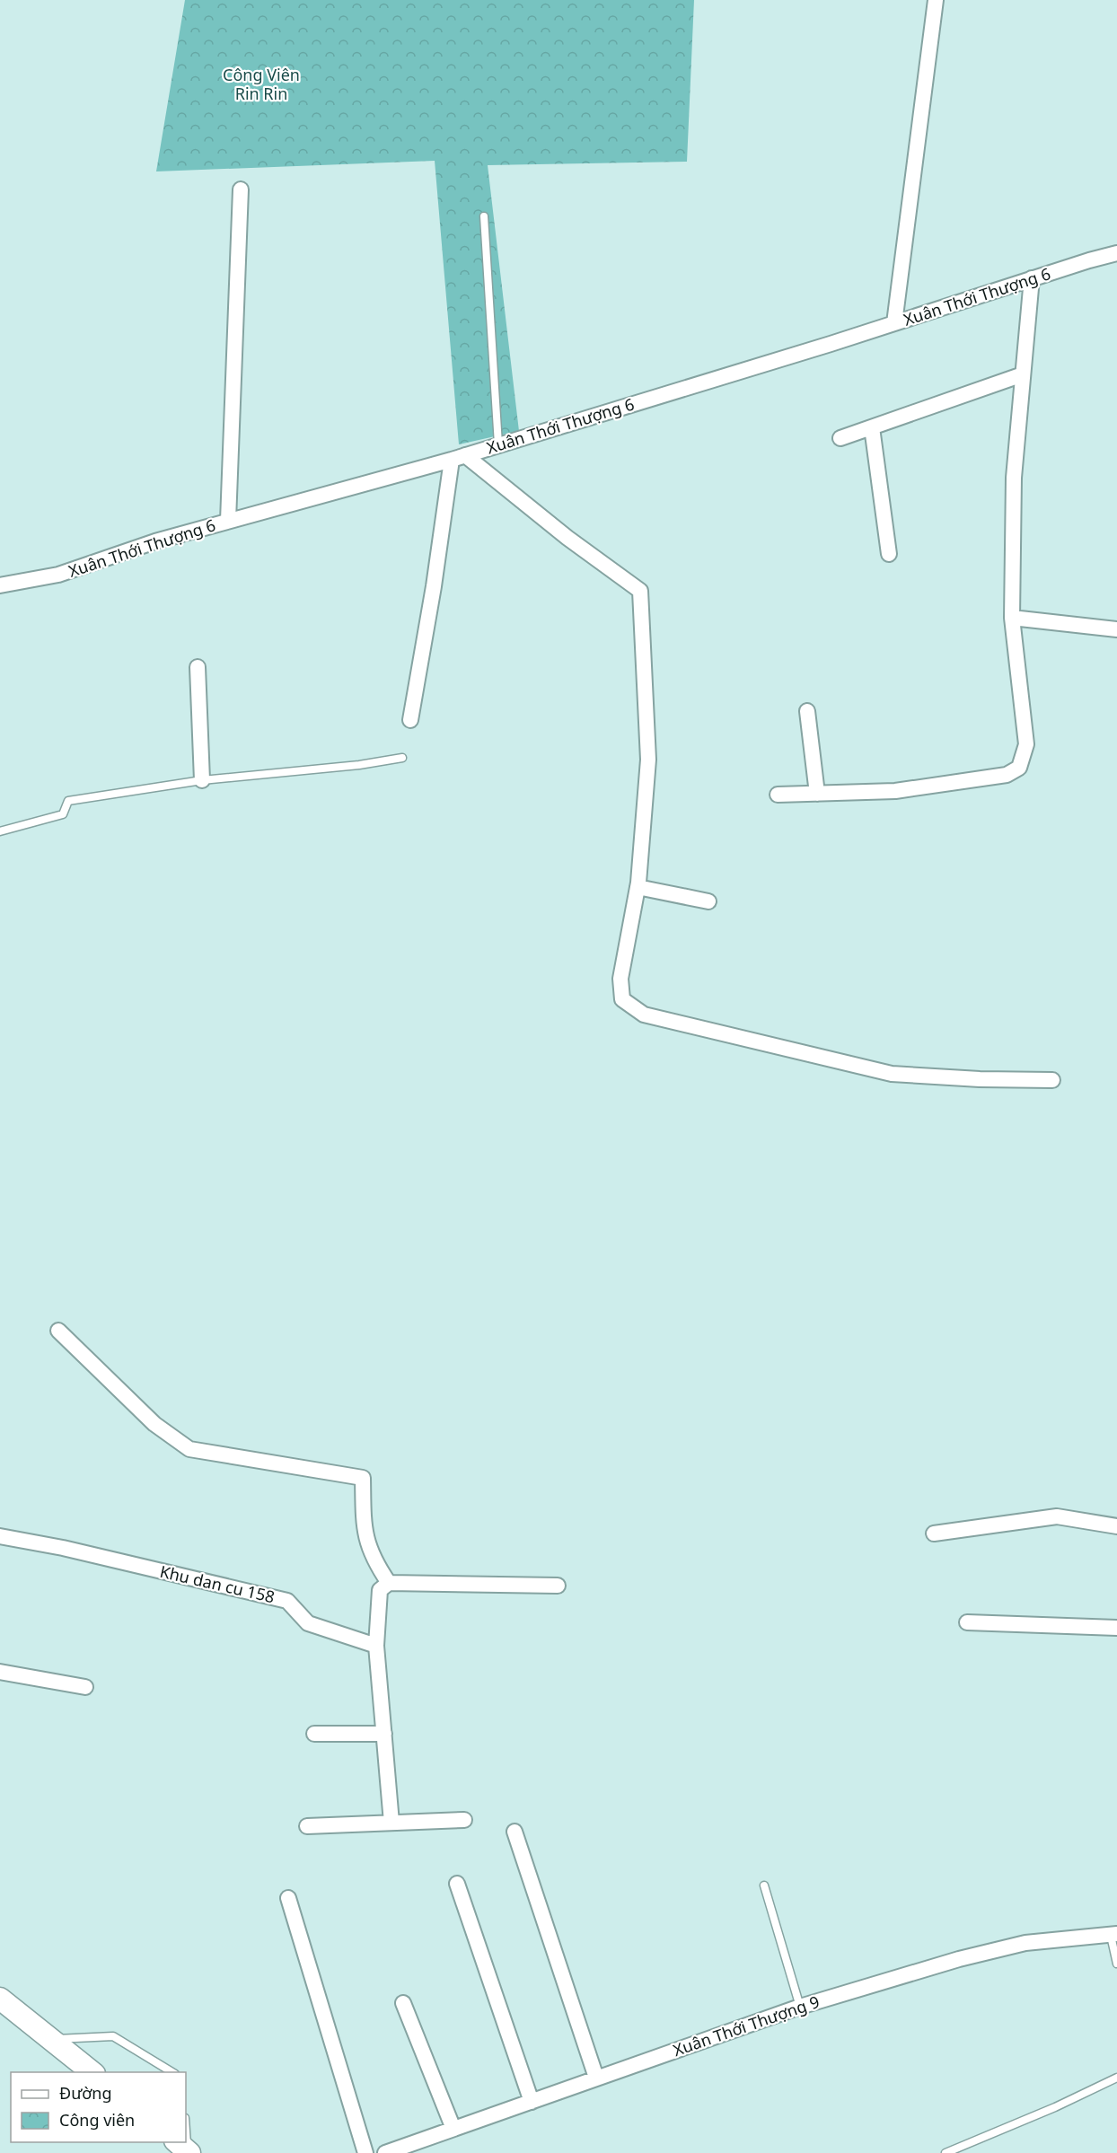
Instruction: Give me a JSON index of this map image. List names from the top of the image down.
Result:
{
  "streets": {
    "street": ["Xuân Thới Thượng 6", "Khu dan cu 158", "Xuân Thới Thượng 9"]
  },
  "parks": ["Công Viên Rin Rin"],
  "legend": ["Đường", "Công viên"]
}
